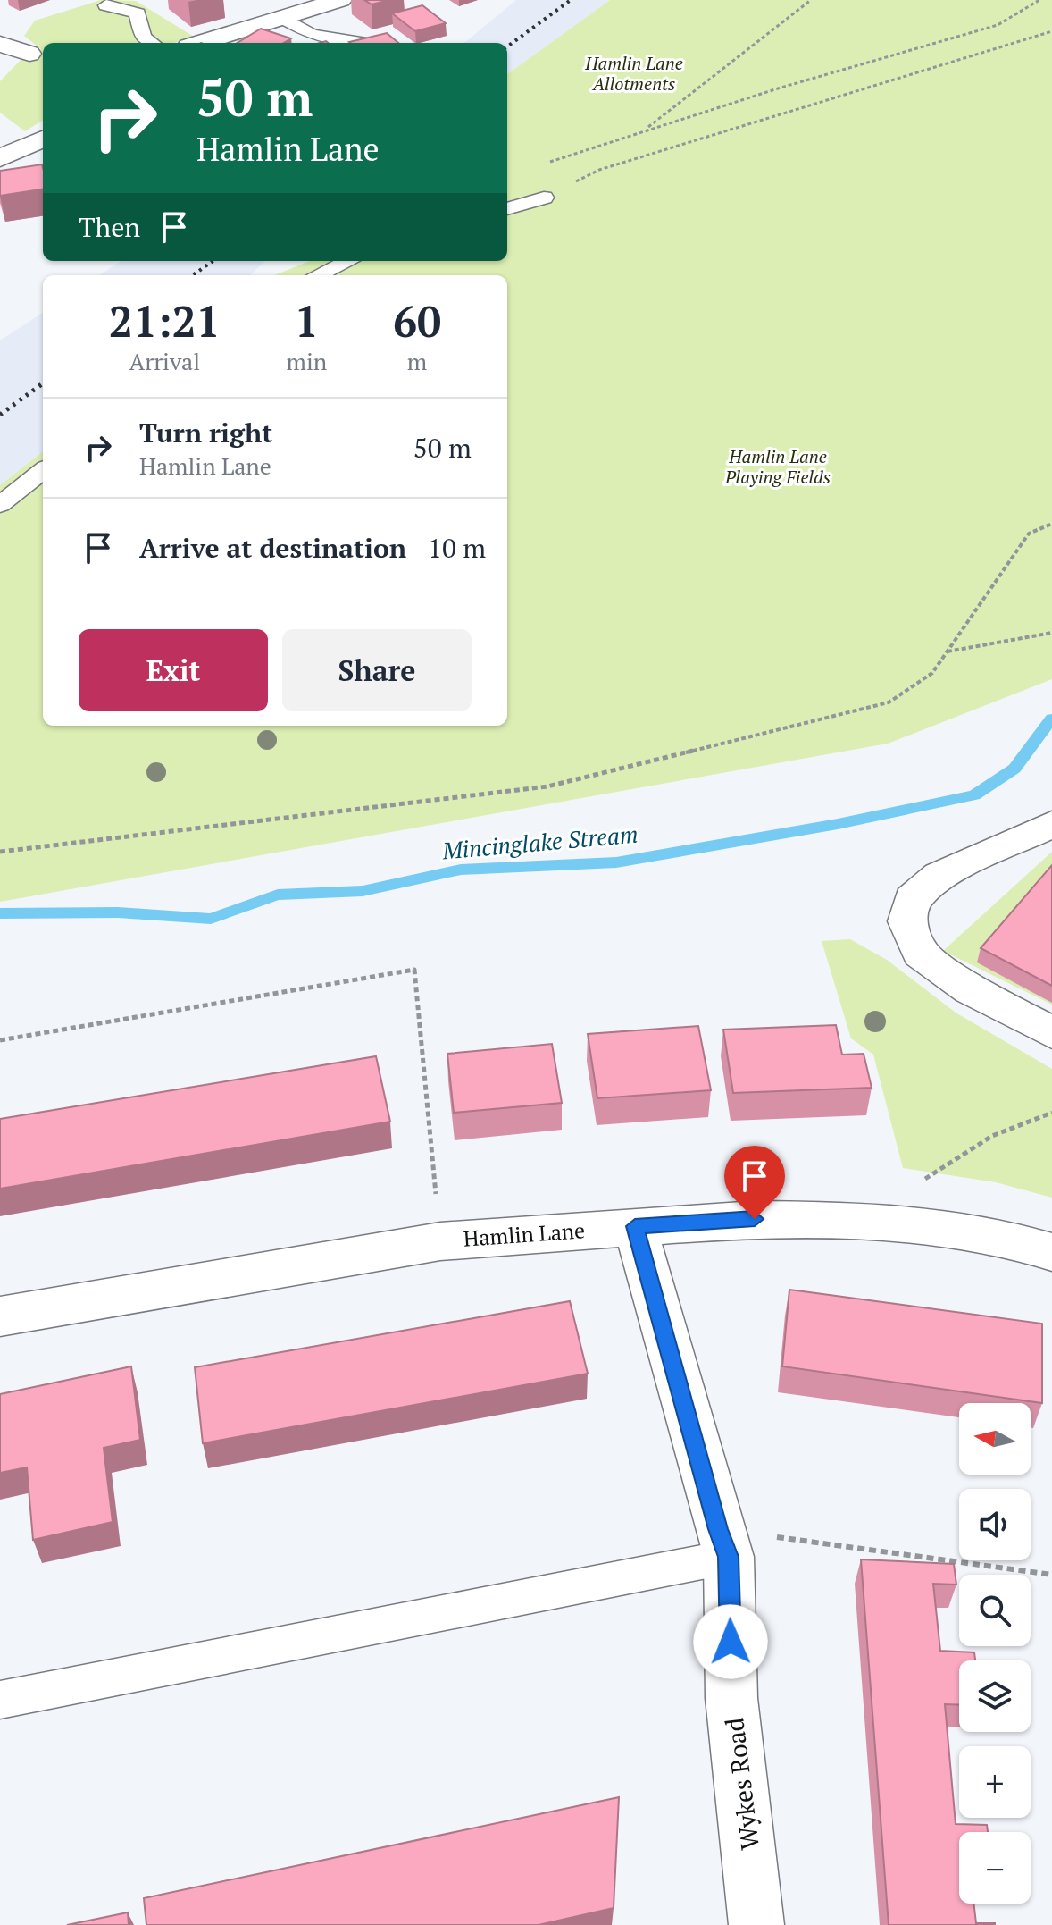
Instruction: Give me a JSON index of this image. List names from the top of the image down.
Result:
{
  "streets": {
    "street": ["Hamlin Lane", "Wykes Road"]
  },
  "crossings": [
    ["Hamlin Lane", "Wykes Road"]
  ],
  "water": ["Mincinglake Stream"],
  "parks": ["Hamlin Lane Allotments", "Hamlin Lane Playing Fields"],
  "north": "left",
  "page": {
    "turn": ["50 m", "Hamlin Lane"],
    "then": "Then",
    "eta": [
      "21:21",
      "Arrival",
      "1",
      "min",
      "60",
      "m"
    ],
    "list": [
      {
        "name": "Turn right",
        "note": "Hamlin Lane",
        "value": "50 m"
      },
      {
        "name": "Arrive at destination",
        "value": "10 m"
      }
    ],
    "buttons": ["Exit", "Share"],
    "map_buttons": ["+", "−"]
  }
}
